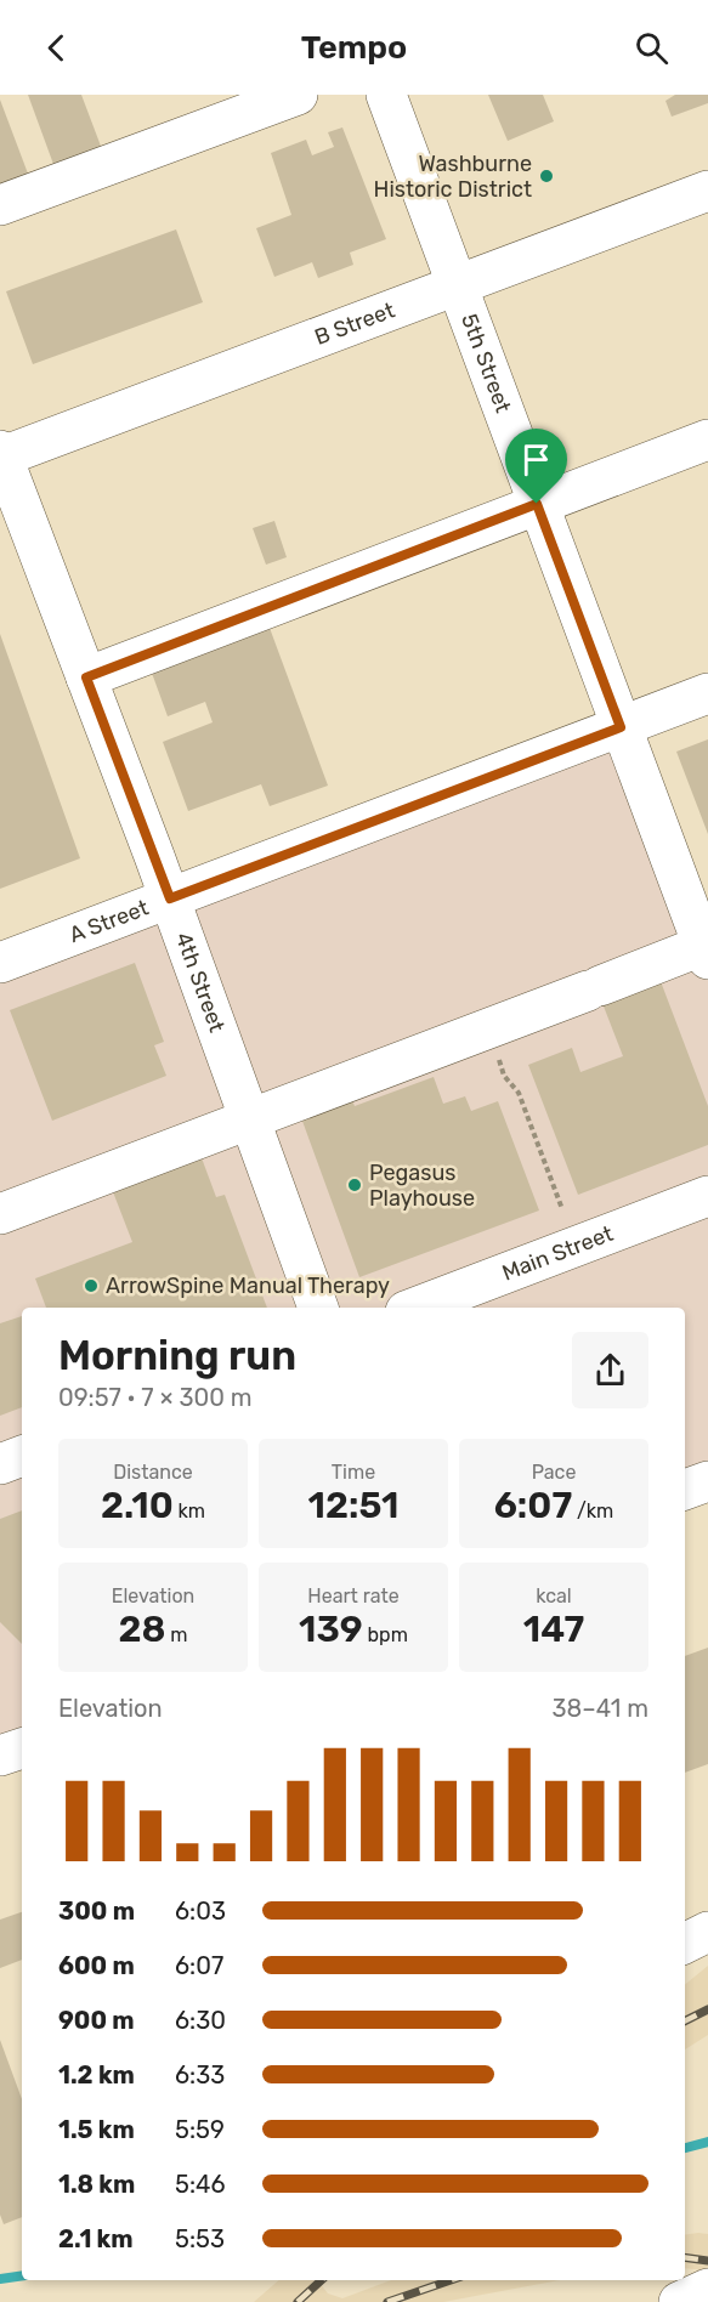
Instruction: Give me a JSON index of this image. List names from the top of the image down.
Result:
{
  "streets": {
    "street": [
      "B Street",
      "5th Street",
      "A Street",
      "4th Street",
      "Main Street"
    ]
  },
  "crossings": [
    ["B Street", "5th Street"],
    ["B Street", "4th Street"],
    ["5th Street", "A Street"],
    ["A Street", "4th Street"]
  ],
  "places": ["Washburne Historic District", "Pegasus Playhouse", "ArrowSpine Manual Therapy"],
  "page": {
    "header": "Tempo",
    "heading": ["Morning run", "09:57 · 7 × 300 m"],
    "stats": [
      ["Distance", "2.10 km"],
      ["Time", "12:51"],
      ["Pace", "6:07 /km"],
      ["Elevation", "28 m"],
      ["Heart rate", "139 bpm"],
      ["kcal", "147"]
    ],
    "chart": ["Elevation", "38–41 m"],
    "list": [
      {
        "name": "300 m",
        "note": "6:03"
      },
      {
        "name": "600 m",
        "note": "6:07"
      },
      {
        "name": "900 m",
        "note": "6:30"
      },
      {
        "name": "1.2 km",
        "note": "6:33"
      },
      {
        "name": "1.5 km",
        "note": "5:59"
      },
      {
        "name": "1.8 km",
        "note": "5:46"
      },
      {
        "name": "2.1 km",
        "note": "5:53"
      }
    ]
  }
}
